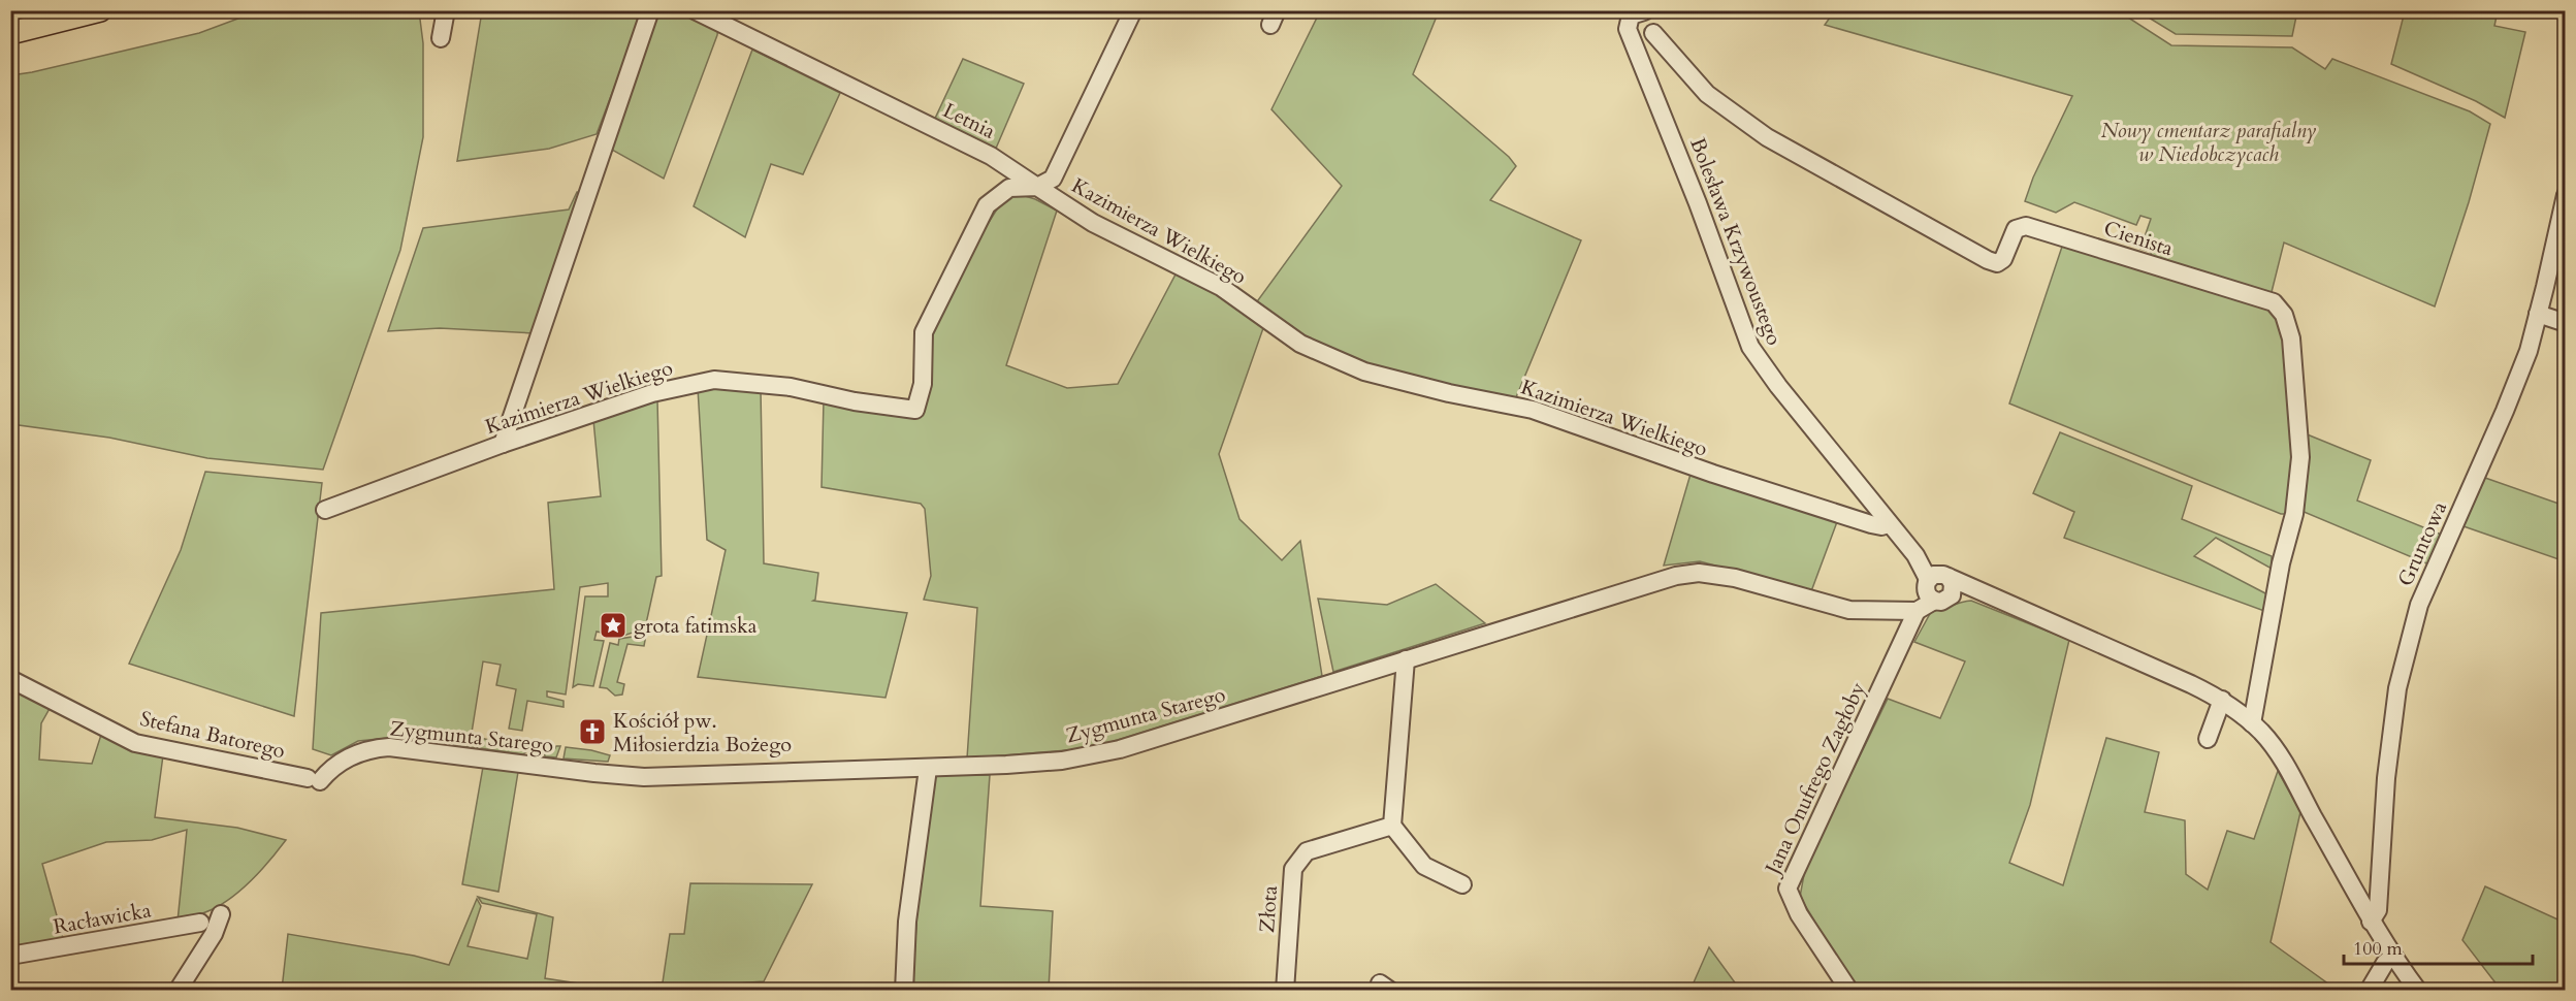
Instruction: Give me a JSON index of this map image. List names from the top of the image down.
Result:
{
  "streets": {
    "street": [
      "Letnia",
      "Kazimierza Wielkiego",
      "Cienista",
      "Bolesława Krzywoustego",
      "Gruntowa",
      "Zygmunta Starego",
      "Stefana Batorego",
      "Jana Onufrego Zagłoby",
      "Złota",
      "Racławicka"
    ]
  },
  "crossings": [
    ["Letnia", "Kazimierza Wielkiego"],
    ["Kazimierza Wielkiego", "Bolesława Krzywoustego"],
    ["Cienista", "Bolesława Krzywoustego"],
    ["Bolesława Krzywoustego", "Gruntowa"],
    ["Zygmunta Starego", "Stefana Batorego"],
    ["Zygmunta Starego", "Jana Onufrego Zagłoby"]
  ],
  "parks": ["Nowy cmentarz parafialny w Niedobczycach"],
  "places": {
    "place": ["grota fatimska"],
    "church": ["Kościół pw. Miłosierdzia Bożego"]
  },
  "scale_bar": "100 m"
}
